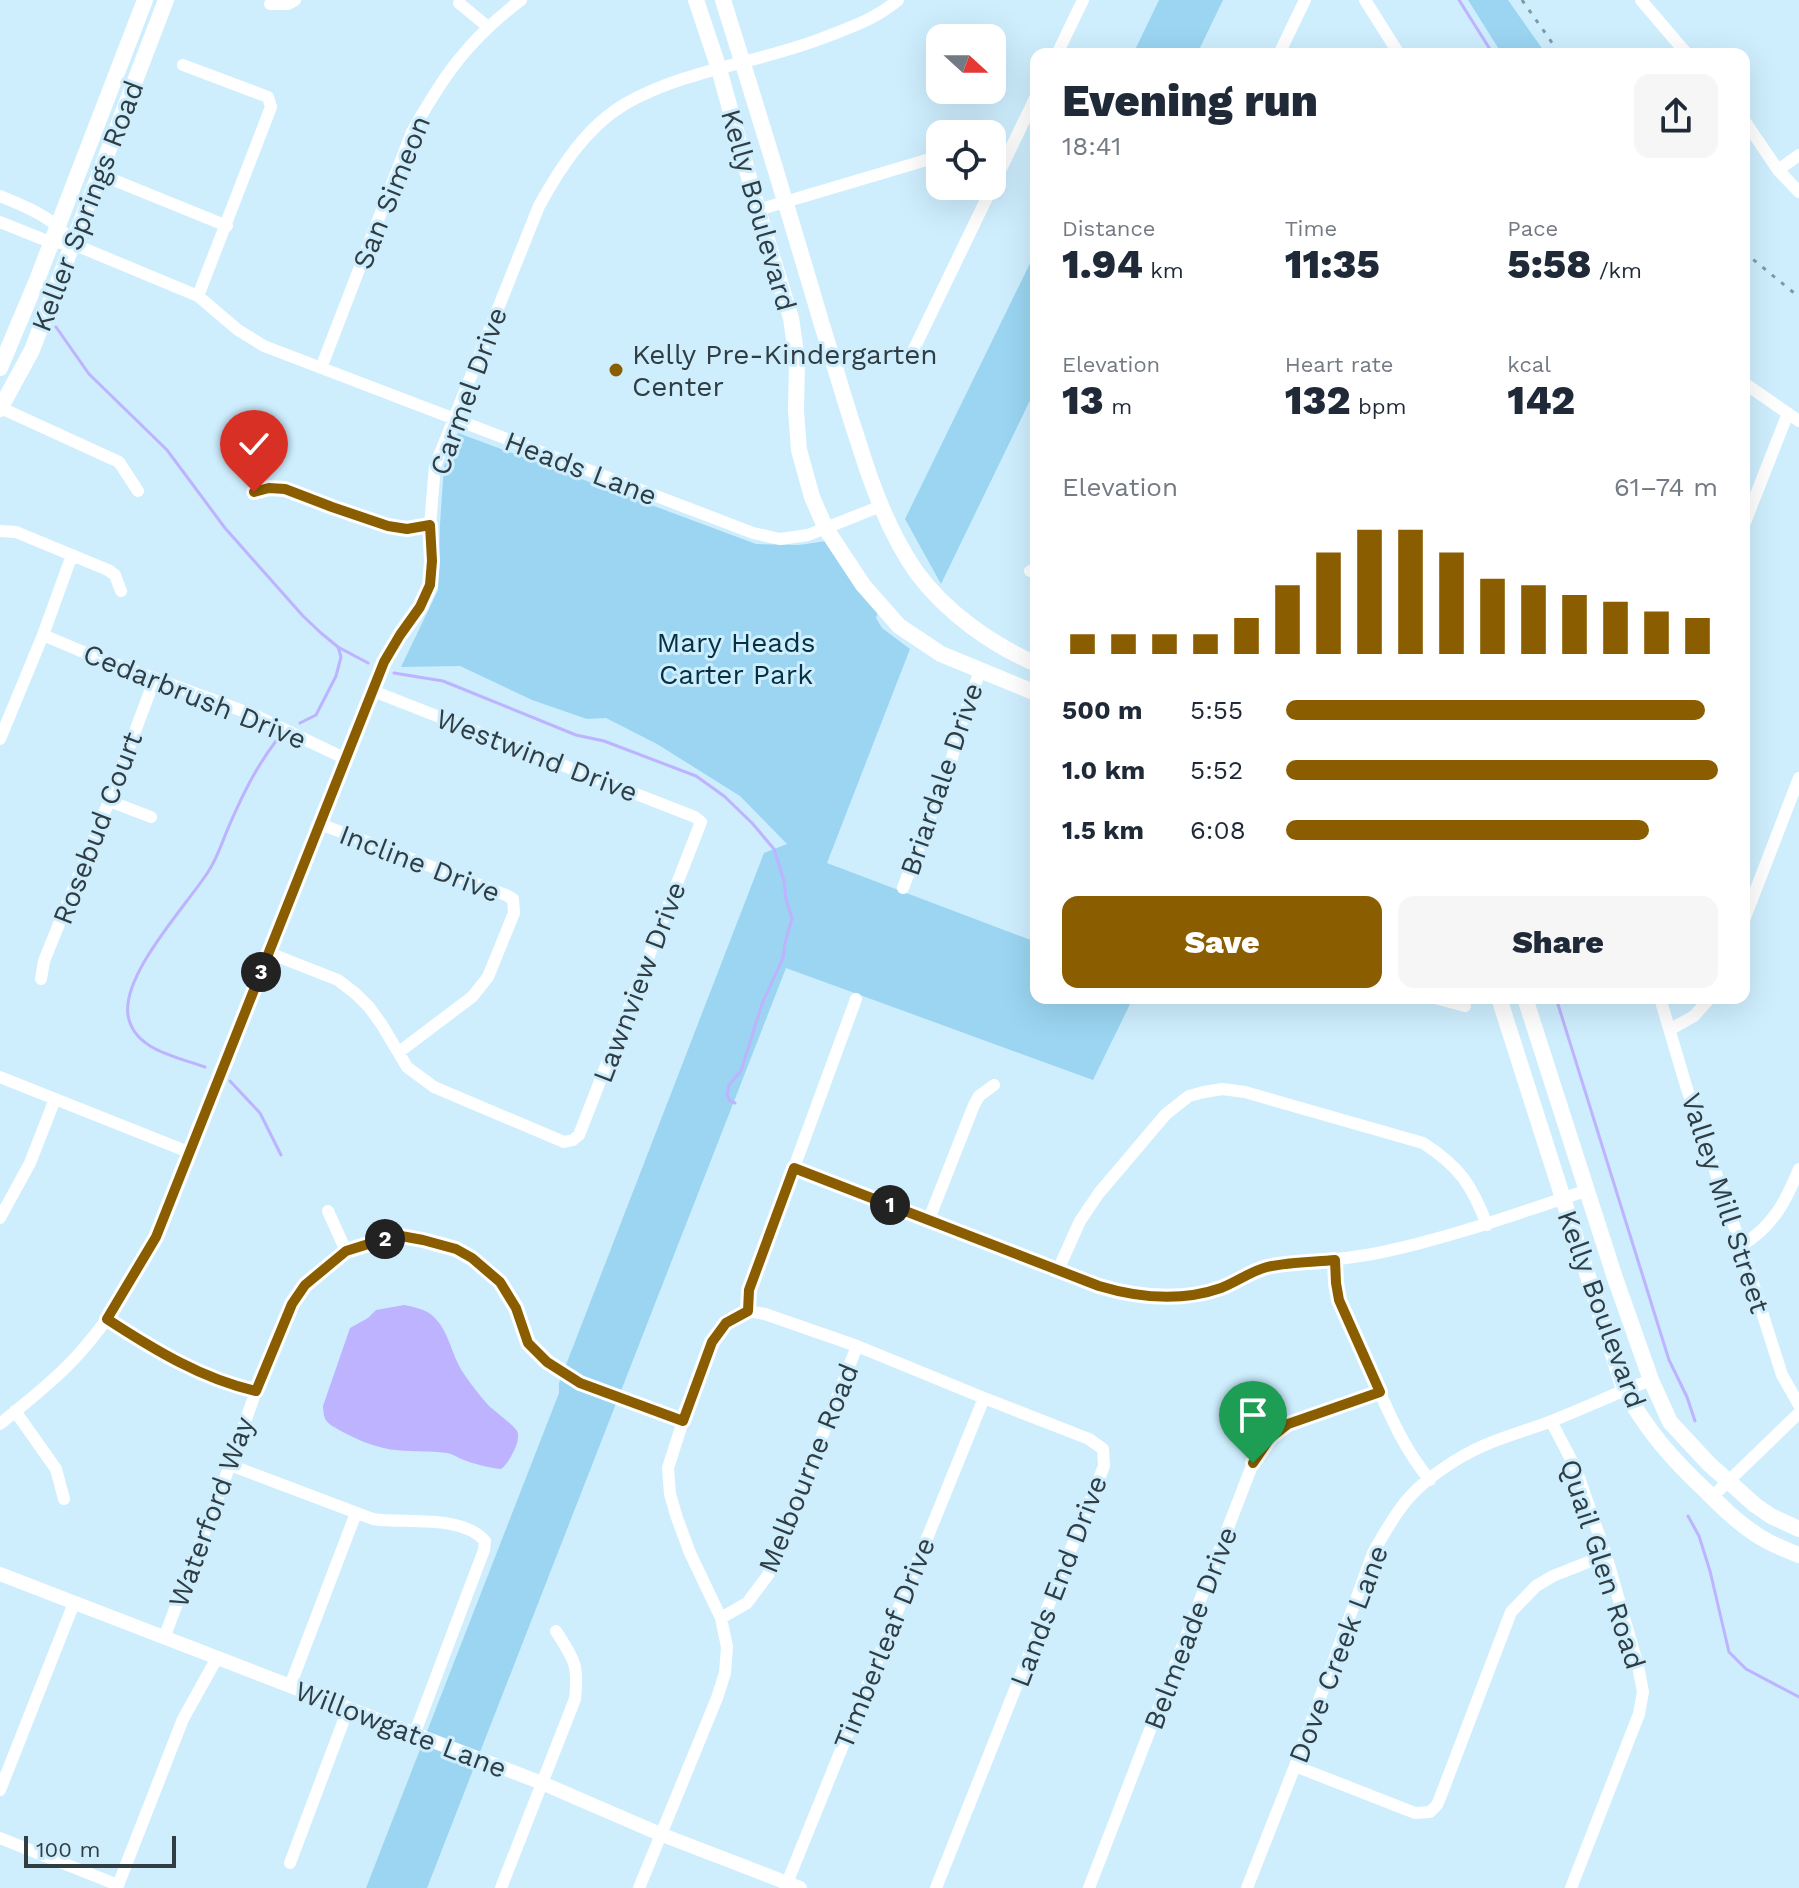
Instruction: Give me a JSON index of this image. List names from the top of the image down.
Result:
{
  "streets": {
    "main road": ["Keller Springs Road", "Kelly Boulevard"],
    "street": [
      "San Simeon",
      "Carmel Drive",
      "Heads Lane",
      "Cedarbrush Drive",
      "Westwind Drive",
      "Briardale Drive",
      "Rosebud Court",
      "Incline Drive",
      "Lawnview Drive",
      "Valley Mill Street",
      "Melbourne Road",
      "Waterford Way",
      "Quail Glen Road",
      "Lands End Drive",
      "Belmeade Drive",
      "Timberleaf Drive",
      "Dove Creek Lane",
      "Willowgate Lane"
    ]
  },
  "crossings": [
    ["San Simeon", "Heads Lane"],
    ["Keller Springs Road", "Heads Lane"],
    ["Kelly Boulevard", "Carmel Drive"],
    ["Kelly Boulevard", "Heads Lane"],
    ["Kelly Boulevard", "Briardale Drive"],
    ["Kelly Boulevard", "Dove Creek Lane"],
    ["Carmel Drive", "Heads Lane"],
    ["Carmel Drive", "Cedarbrush Drive"],
    ["Carmel Drive", "Westwind Drive"],
    ["Carmel Drive", "Incline Drive"],
    ["Cedarbrush Drive", "Rosebud Court"],
    ["Westwind Drive", "Lawnview Drive"],
    ["Incline Drive", "Lawnview Drive"],
    ["Melbourne Road", "Lands End Drive"],
    ["Waterford Way", "Willowgate Lane"],
    ["Quail Glen Road", "Dove Creek Lane"],
    ["Lands End Drive", "Timberleaf Drive"],
    ["Timberleaf Drive", "Willowgate Lane"]
  ],
  "parks": ["Mary Heads Carter Park"],
  "places": ["Kelly Pre-Kindergarten Center"],
  "scale_bar": "100 m",
  "north": "right",
  "page": {
    "heading": ["Evening run", "18:41"],
    "stats": [
      ["Distance", "1.94 km"],
      ["Time", "11:35"],
      ["Pace", "5:58 /km"],
      ["Elevation", "13 m"],
      ["Heart rate", "132 bpm"],
      ["kcal", "142"]
    ],
    "chart": ["Elevation", "61–74 m"],
    "list": [
      {
        "name": "500 m",
        "note": "5:55"
      },
      {
        "name": "1.0 km",
        "note": "5:52"
      },
      {
        "name": "1.5 km",
        "note": "6:08"
      }
    ],
    "buttons": ["Save", "Share"],
    "pins": ["3", "1", "2"],
    "scale": "100 m"
  }
}
